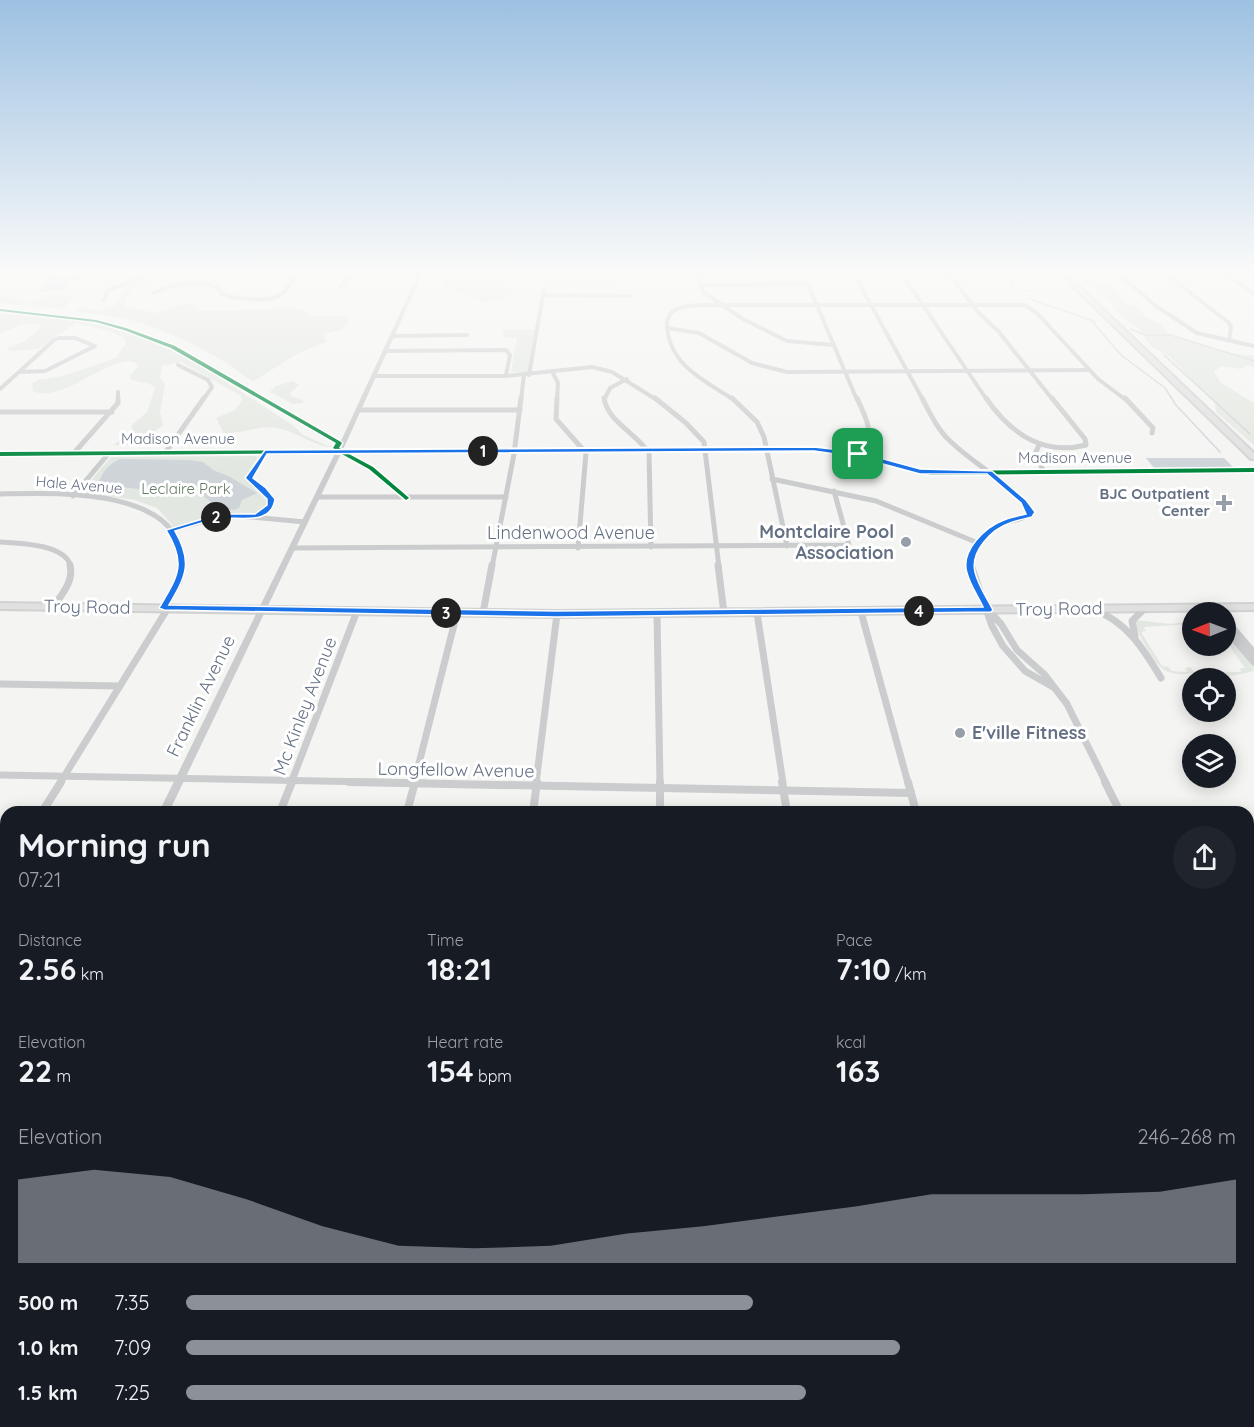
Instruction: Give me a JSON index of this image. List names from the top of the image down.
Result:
{
  "streets": {
    "main road": ["Troy Road"],
    "street": [
      "Madison Avenue",
      "Hale Avenue",
      "Lindenwood Avenue",
      "Franklin Avenue",
      "Mc Kinley Avenue",
      "Longfellow Avenue"
    ]
  },
  "crossings": [
    ["Madison Avenue", "Franklin Avenue"],
    ["Hale Avenue", "Troy Road"],
    ["Hale Avenue", "Longfellow Avenue"],
    ["Lindenwood Avenue", "Franklin Avenue"],
    ["Troy Road", "Franklin Avenue"],
    ["Troy Road", "Mc Kinley Avenue"],
    ["Franklin Avenue", "Longfellow Avenue"],
    ["Mc Kinley Avenue", "Longfellow Avenue"]
  ],
  "parks": ["Leclaire Park"],
  "places": {
    "health": ["BJC Outpatient Center"],
    "other": ["Montclaire Pool Association", "E'ville Fitness"]
  },
  "north": "left",
  "page": {
    "pins": [
      "1",
      "2",
      "4",
      "3"
    ],
    "heading": ["Morning run", "07:21"],
    "stats": [
      ["Distance", "2.56 km"],
      ["Time", "18:21"],
      ["Pace", "7:10 /km"],
      ["Elevation", "22 m"],
      ["Heart rate", "154 bpm"],
      ["kcal", "163"]
    ],
    "chart": ["Elevation", "246–268 m"],
    "list": [
      {
        "name": "500 m",
        "note": "7:35"
      },
      {
        "name": "1.0 km",
        "note": "7:09"
      },
      {
        "name": "1.5 km",
        "note": "7:25"
      }
    ]
  }
}
